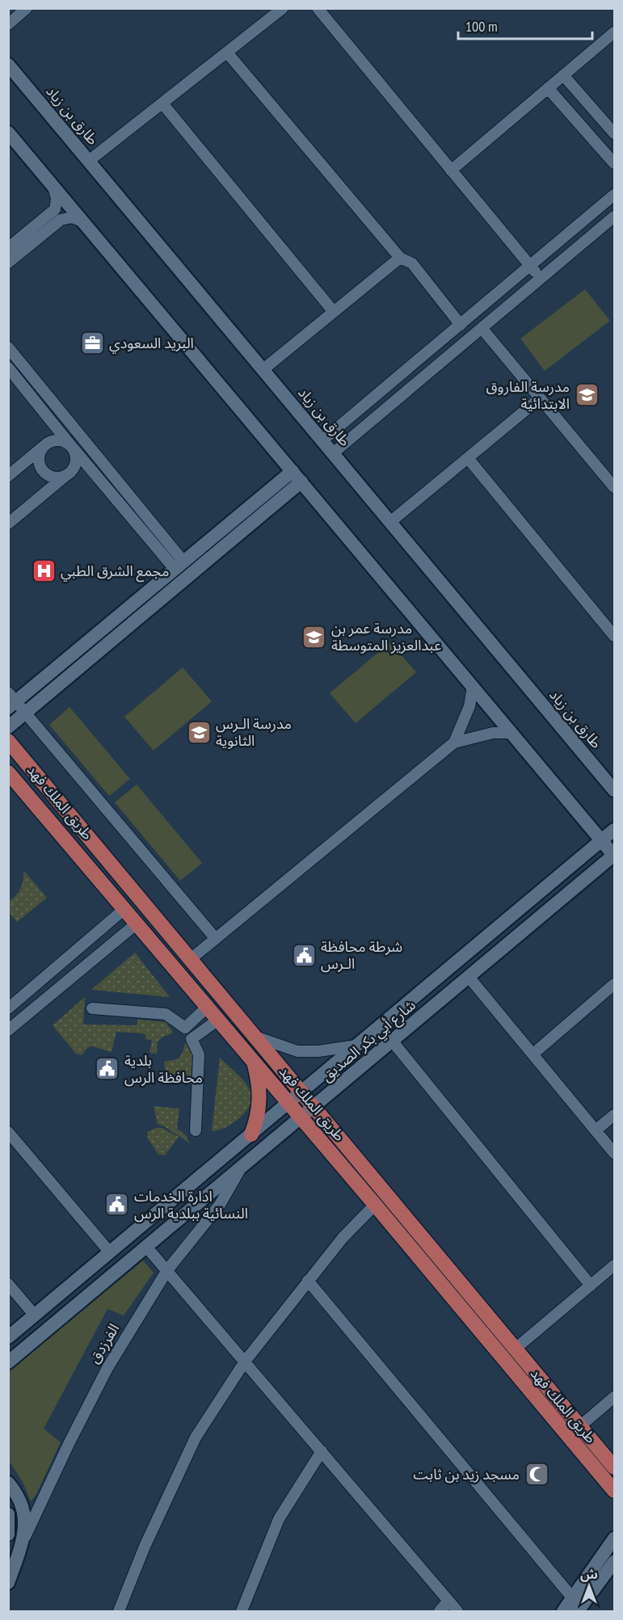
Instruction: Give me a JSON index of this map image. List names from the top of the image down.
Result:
{
  "streets": {
    "main road": ["طريق الملك فهد"],
    "street": ["طارق بن زياد", "شارع أبي بكر الصديق", "الفرزدق"]
  },
  "crossings": [
    ["طريق الملك فهد", "شارع أبي بكر الصديق"],
    ["شارع أبي بكر الصديق", "الفرزدق"]
  ],
  "places": {
    "office": ["البريد السعودي"],
    "school or university": ["مدرسة الفاروق الابتدائية", "مدرسة عمر بن عبدالعزيز المتوسطة", "مدرسة الـرس الثانوية"],
    "hospital": ["مجمع الشرق الطبي"],
    "public building": ["شرطة محافظة الـرس", "بلدية محافظة الرس", "ادارة الخدمات النسائية ببلدية الرس"],
    "mosque": ["مسجد زيد بن ثابت"]
  },
  "scale_bar": "100 m",
  "north": "top"
}
